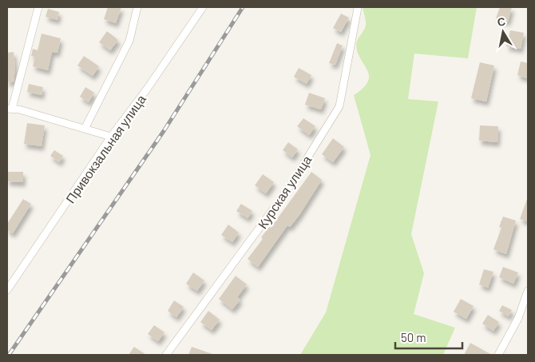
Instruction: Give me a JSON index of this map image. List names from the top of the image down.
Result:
{
  "streets": {
    "street": ["Привокзальная улица", "Курская улица"]
  },
  "scale_bar": "50 m",
  "north": "top"
}
